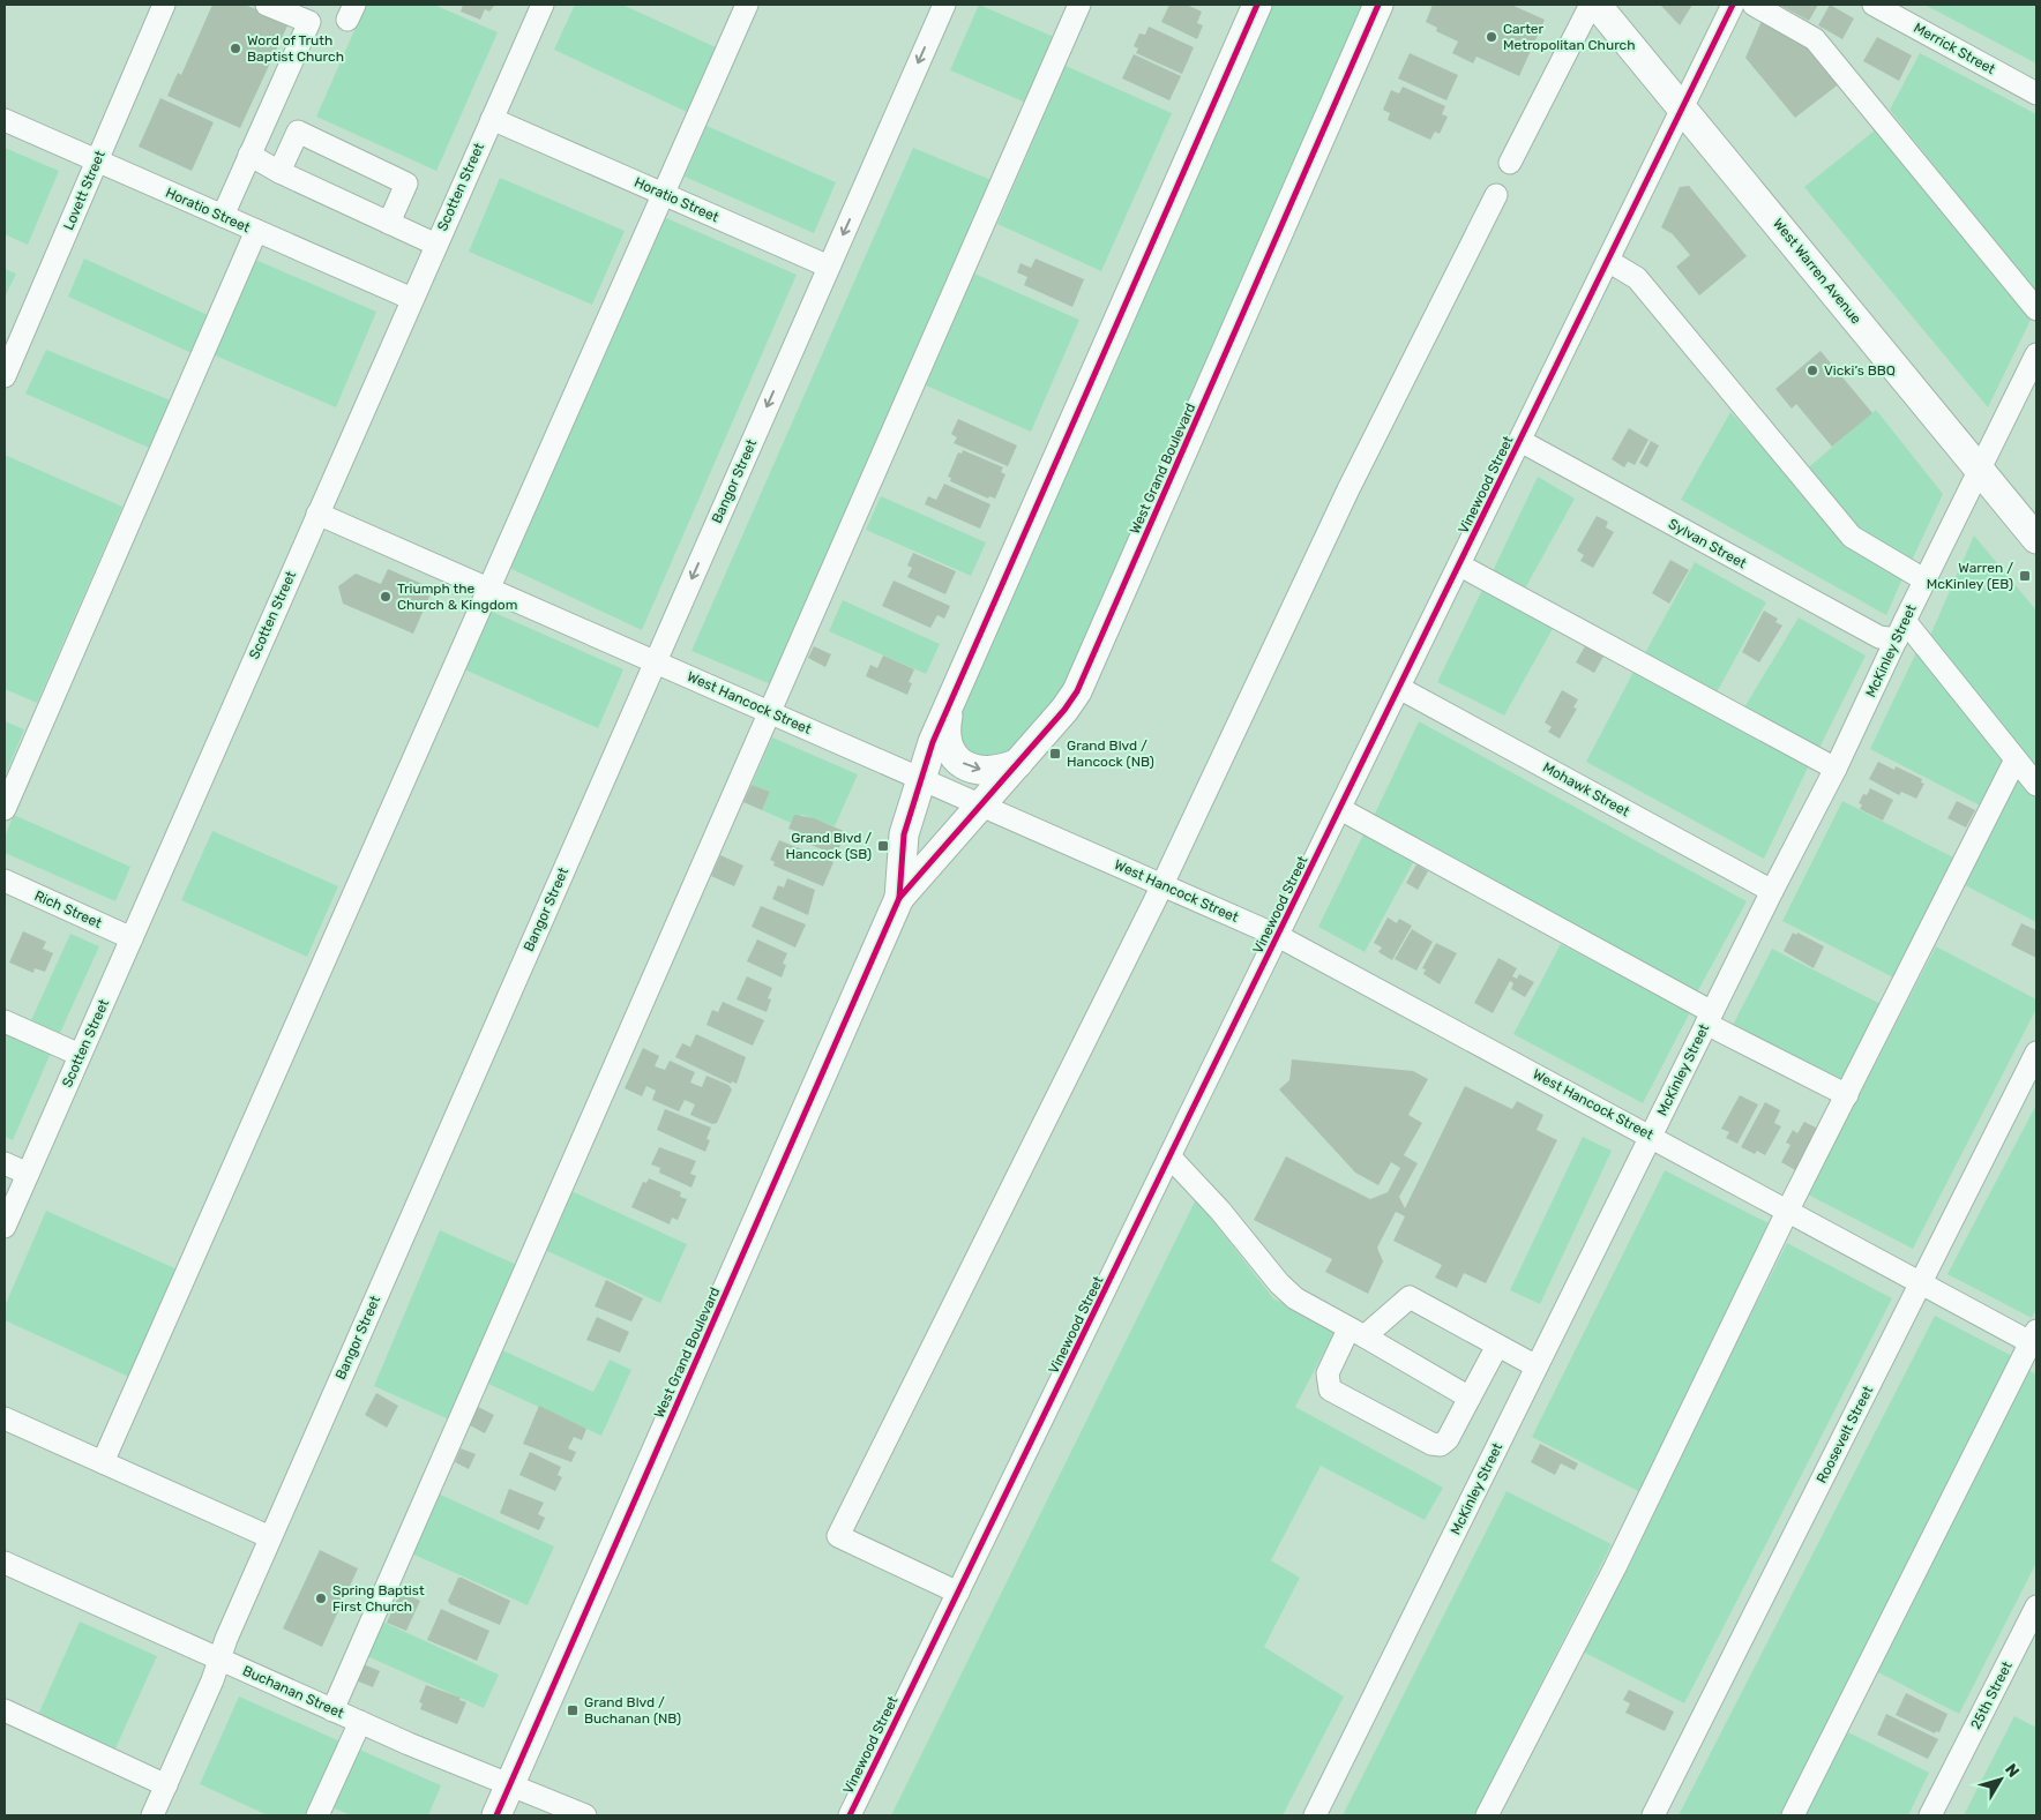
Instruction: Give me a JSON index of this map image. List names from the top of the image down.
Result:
{
  "streets": {
    "main road": ["West Warren Avenue", "West Grand Boulevard"],
    "street": [
      "Merrick Street",
      "Scotten Street",
      "Lovett Street",
      "Horatio Street",
      "Bangor Street",
      "Vinewood Street",
      "Sylvan Street",
      "McKinley Street",
      "West Hancock Street",
      "Mohawk Street",
      "Rich Street",
      "Roosevelt Street",
      "Buchanan Street",
      "25th Street"
    ]
  },
  "crossings": [
    ["Scotten Street", "Horatio Street"],
    ["Scotten Street", "West Hancock Street"],
    ["Scotten Street", "Rich Street"],
    ["Lovett Street", "Horatio Street"],
    ["Horatio Street", "Bangor Street"],
    ["West Warren Avenue", "Vinewood Street"],
    ["West Warren Avenue", "McKinley Street"],
    ["West Grand Boulevard", "West Hancock Street"],
    ["West Grand Boulevard", "Buchanan Street"],
    ["Bangor Street", "West Hancock Street"],
    ["Bangor Street", "Buchanan Street"],
    ["Vinewood Street", "Sylvan Street"],
    ["Vinewood Street", "West Hancock Street"],
    ["Vinewood Street", "Mohawk Street"],
    ["Sylvan Street", "McKinley Street"],
    ["McKinley Street", "West Hancock Street"],
    ["McKinley Street", "Mohawk Street"],
    ["West Hancock Street", "Roosevelt Street"]
  ],
  "places": {
    "other": [
      "Carter Metropolitan Church",
      "Word of Truth Baptist Church",
      "Vicki’s BBQ",
      "Triumph the Church & Kingdom",
      "Spring Baptist First Church"
    ],
    "transit": [
      "Warren / McKinley (EB)",
      "Grand Blvd / Hancock (NB)",
      "Grand Blvd / Hancock (SB)",
      "Grand Blvd / Buchanan (NB)"
    ]
  },
  "north": "top right"
}
